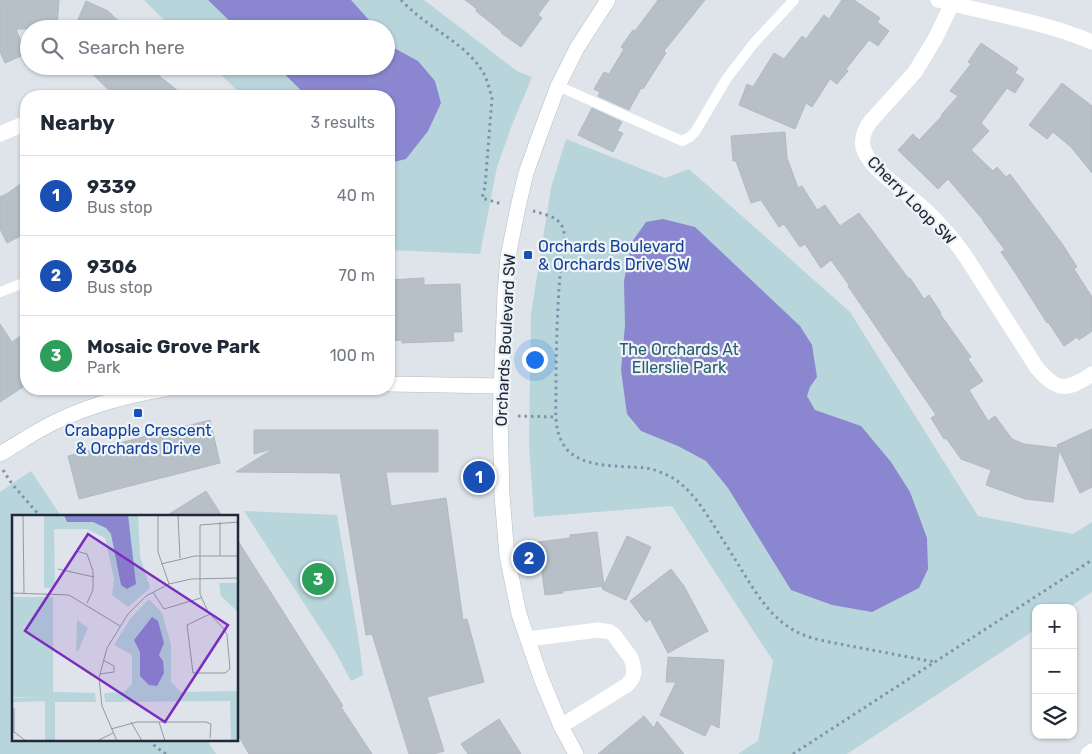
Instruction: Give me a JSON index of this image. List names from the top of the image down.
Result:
{
  "streets": {
    "street": ["Cherry Loop SW", "Orchards Boulevard SW"]
  },
  "parks": ["The Orchards At Ellerslie Park"],
  "places": {
    "transit": ["Orchards Boulevard & Orchards Drive SW", "Crabapple Crescent & Orchards Drive"]
  },
  "page": {
    "search": "Search here",
    "heading": ["Nearby", "3 results"],
    "list": [
      {
        "mark": "1",
        "name": "9339",
        "note": "Bus stop",
        "value": "40 m"
      },
      {
        "mark": "2",
        "name": "9306",
        "note": "Bus stop",
        "value": "70 m"
      },
      {
        "mark": "3",
        "name": "Mosaic Grove Park",
        "note": "Park",
        "value": "100 m"
      }
    ],
    "pins": ["1", "2", "3"],
    "map_buttons": ["+", "−"]
  }
}
